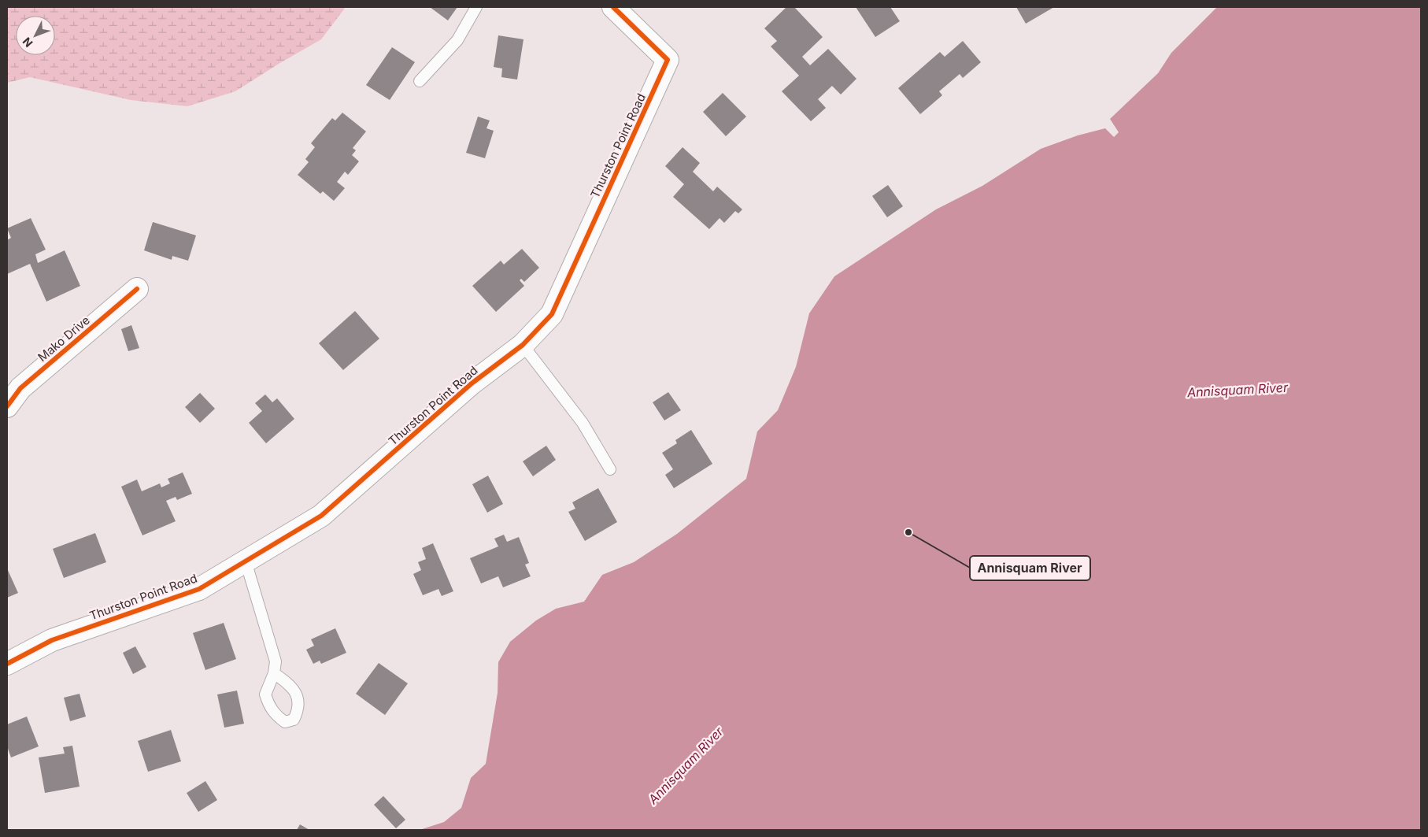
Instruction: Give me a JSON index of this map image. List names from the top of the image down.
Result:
{
  "streets": {
    "street": ["Thurston Point Road", "Mako Drive"]
  },
  "water": ["Annisquam River"],
  "places": ["Annisquam River"],
  "north": "bottom left"
}
